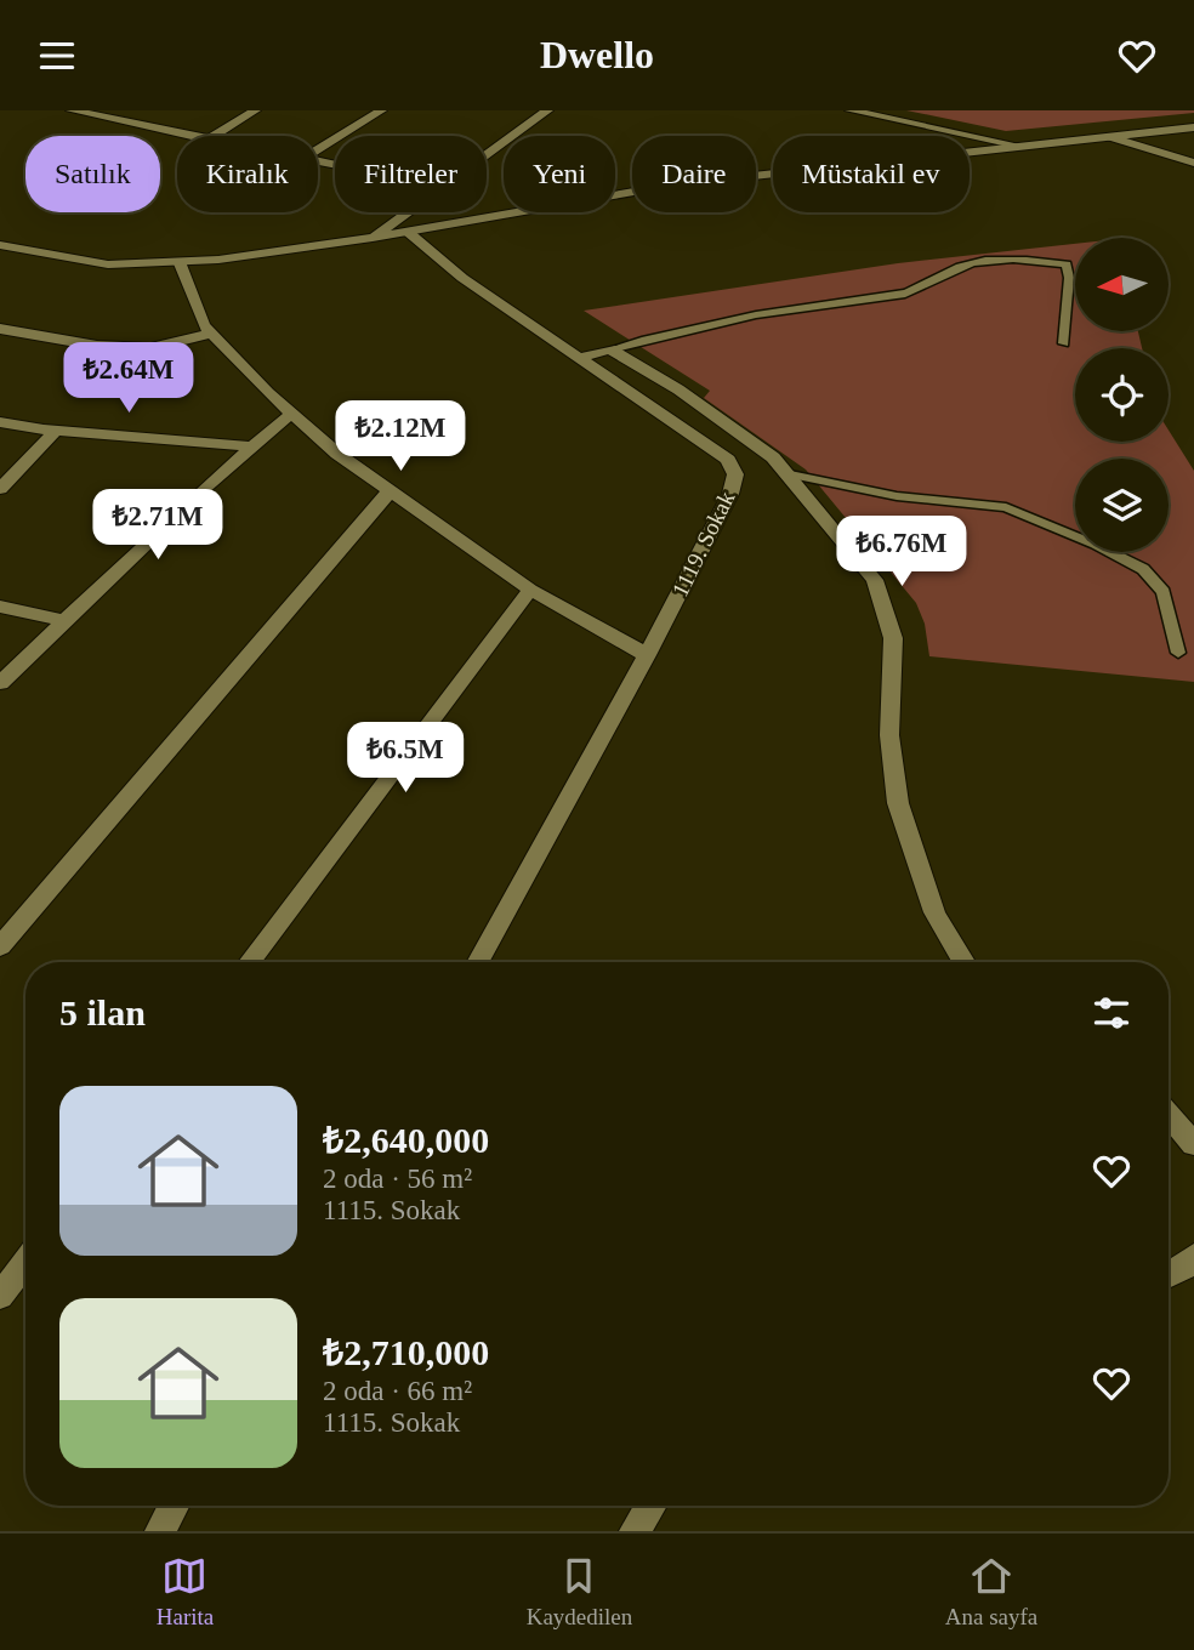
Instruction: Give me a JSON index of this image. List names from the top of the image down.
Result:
{
  "streets": {
    "street": ["1119. Sokak"]
  },
  "north": "left",
  "page": {
    "header": "Dwello",
    "chip": [
      "Satılık",
      "Kiralık",
      "Filtreler",
      "Yeni",
      "Daire",
      "Müstakil ev"
    ],
    "price": [
      "₺2.64M",
      "₺2.12M",
      "₺2.71M",
      "₺6.76M",
      "₺6.5M"
    ],
    "heading": "5 ilan",
    "list": [
      {
        "name": "₺2,640,000",
        "note": "2 oda · 56 m² · 1115. Sokak"
      },
      {
        "name": "₺2,710,000",
        "note": "2 oda · 66 m² · 1115. Sokak"
      }
    ],
    "tabs": ["Harita", "Kaydedilen", "Ana sayfa"]
  }
}
